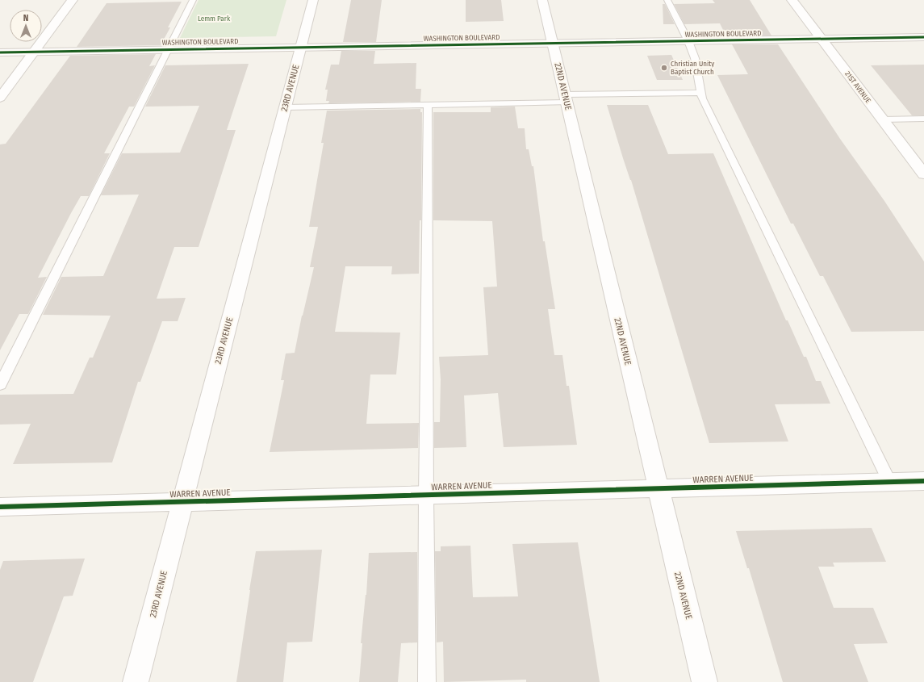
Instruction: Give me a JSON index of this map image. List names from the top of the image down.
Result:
{
  "streets": {
    "street": [
      "WASHINGTON BOULEVARD",
      "22ND AVENUE",
      "21ST AVENUE",
      "23RD AVENUE",
      "WARREN AVENUE"
    ]
  },
  "crossings": [
    ["WASHINGTON BOULEVARD", "22ND AVENUE"],
    ["WASHINGTON BOULEVARD", "21ST AVENUE"],
    ["WASHINGTON BOULEVARD", "23RD AVENUE"],
    ["22ND AVENUE", "WARREN AVENUE"],
    ["23RD AVENUE", "WARREN AVENUE"]
  ],
  "parks": ["Lemm Park"],
  "places": ["Christian Unity Baptist Church"],
  "north": "top"
}
